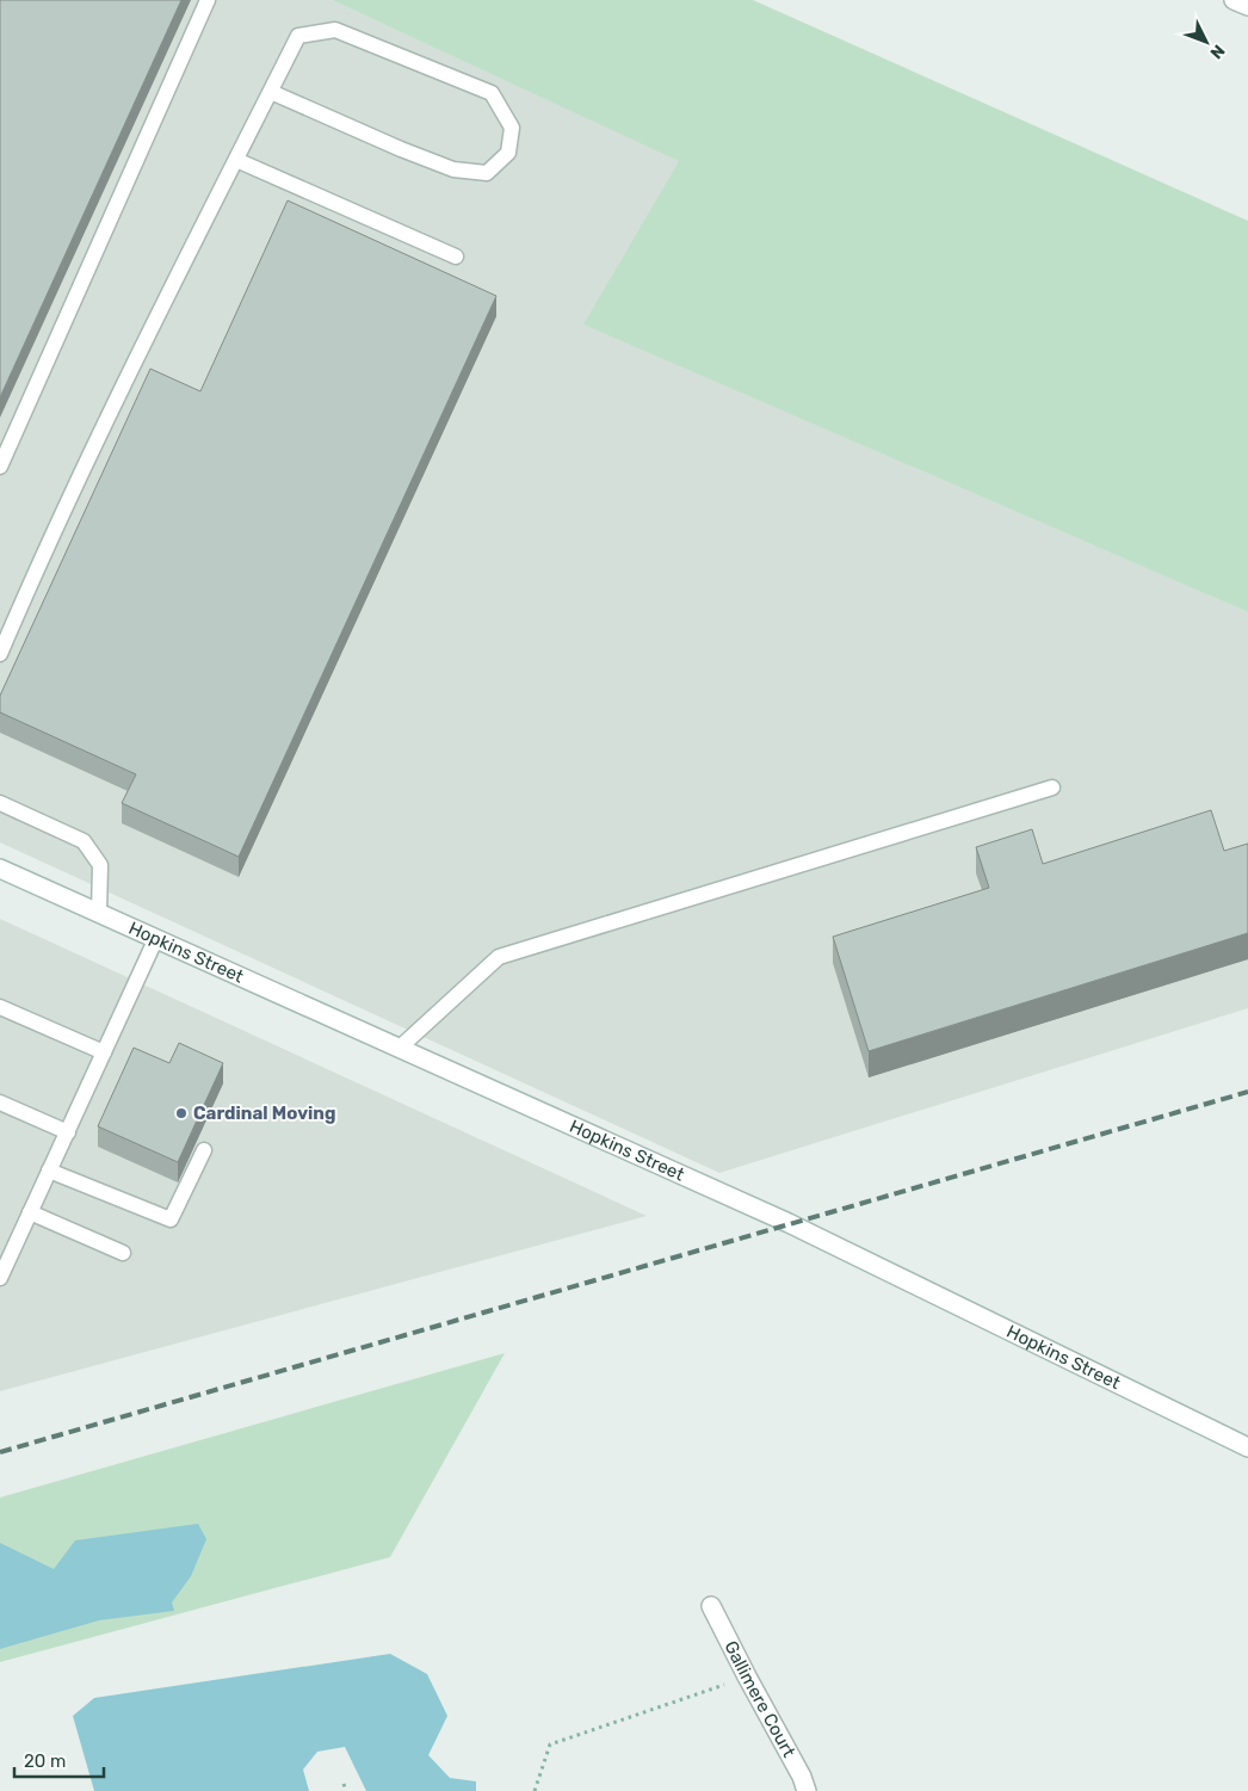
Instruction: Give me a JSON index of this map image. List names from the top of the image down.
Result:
{
  "streets": {
    "main road": ["Hopkins Street", "Gallimere Court"]
  },
  "places": ["Cardinal Moving"],
  "scale_bar": "20 m",
  "north": "bottom right"
}
